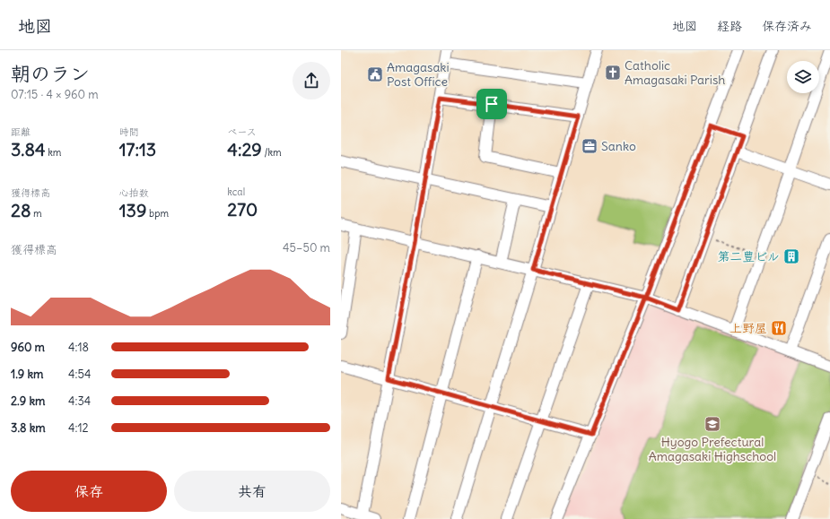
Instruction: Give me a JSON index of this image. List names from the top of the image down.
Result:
{
  "places": {
    "church": ["Catholic Amagasaki Parish"],
    "public building": ["Amagasaki Post Office"],
    "office": ["Sanko"],
    "building": ["第二豊ビル"],
    "restaurant": ["上野屋"],
    "school or university": ["Hyogo Prefectural Amagasaki Highschool"]
  },
  "page": {
    "header": "地図",
    "nav": ["地図", "経路", "保存済み"],
    "heading": ["朝のラン", "07:15 · 4 × 960 m"],
    "stats": [
      ["距離", "3.84 km"],
      ["時間", "17:13"],
      ["ペース", "4:29 /km"],
      ["獲得標高", "28 m"],
      ["心拍数", "139 bpm"],
      ["kcal", "270"]
    ],
    "chart": ["獲得標高", "45–50 m"],
    "list": [
      {
        "name": "960 m",
        "note": "4:18"
      },
      {
        "name": "1.9 km",
        "note": "4:54"
      },
      {
        "name": "2.9 km",
        "note": "4:34"
      },
      {
        "name": "3.8 km",
        "note": "4:12"
      }
    ],
    "buttons": ["保存", "共有"]
  }
}
